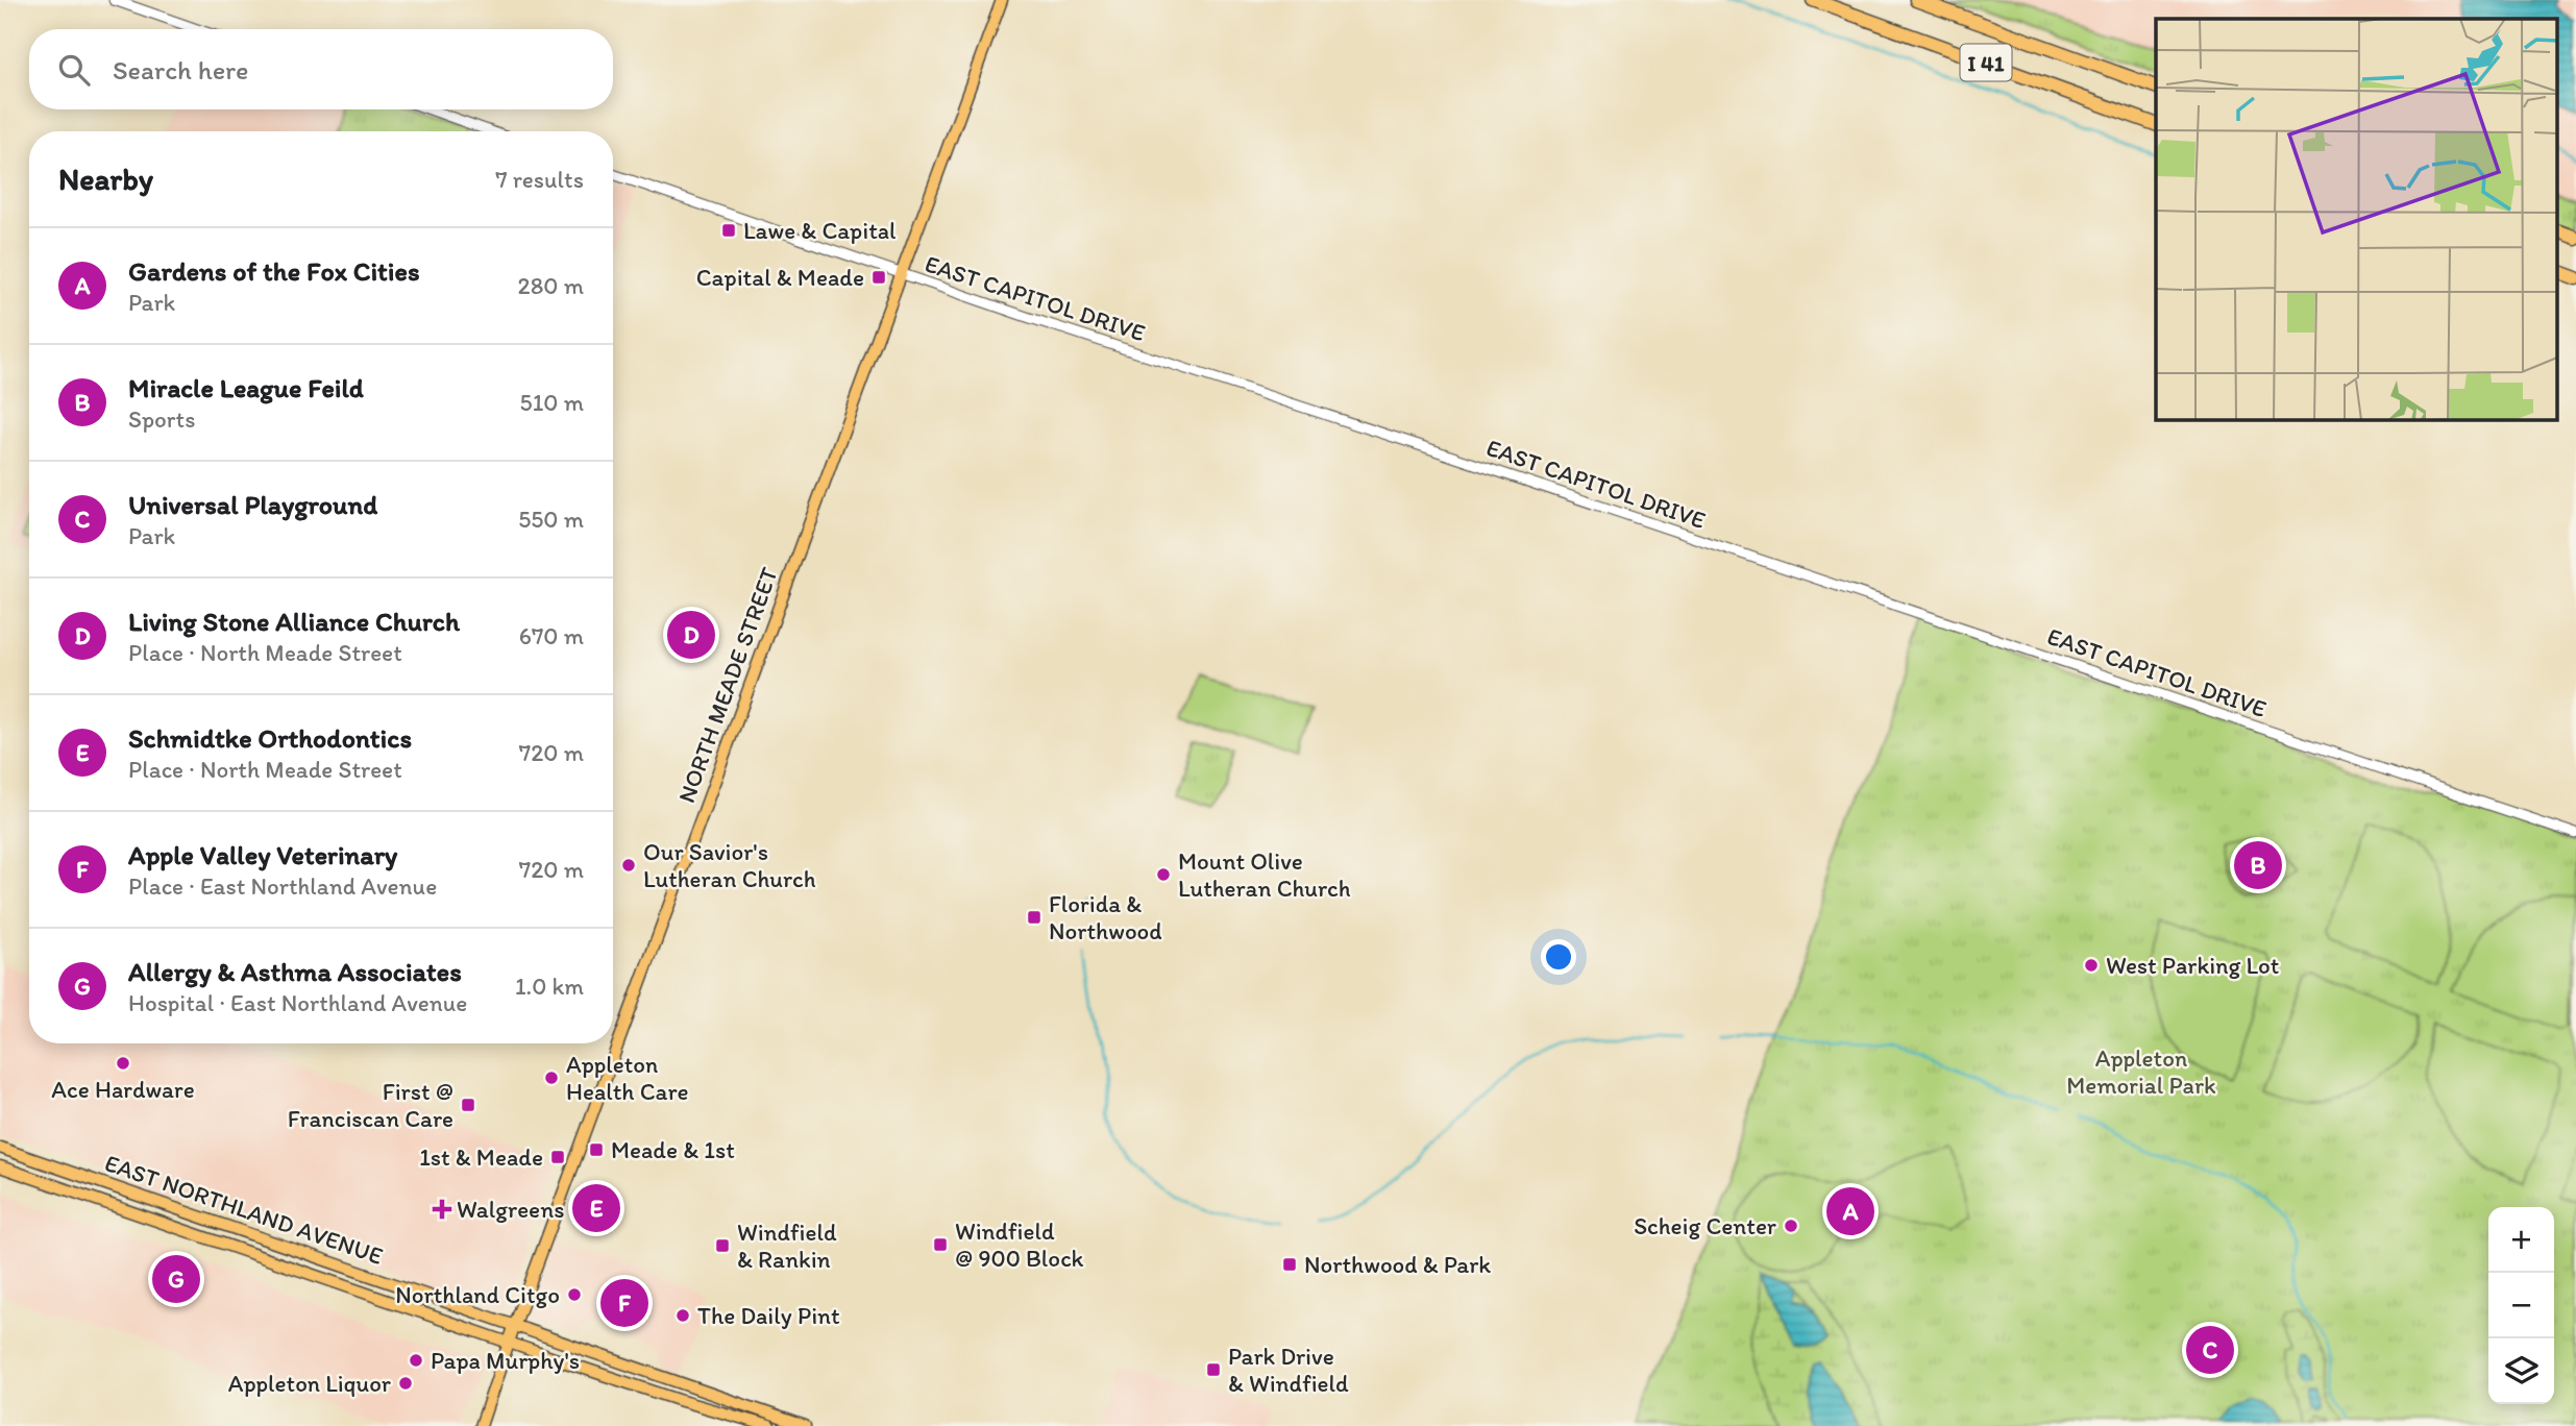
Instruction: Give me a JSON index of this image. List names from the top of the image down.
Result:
{
  "streets": {
    "highway": ["I 41"],
    "main road": ["NORTH MEADE STREET", "EAST NORTHLAND AVENUE"],
    "street": ["EAST CAPITOL DRIVE"]
  },
  "crossings": [
    ["EAST CAPITOL DRIVE", "NORTH MEADE STREET"],
    ["NORTH MEADE STREET", "EAST NORTHLAND AVENUE"]
  ],
  "parks": ["Appleton Memorial Park"],
  "places": {
    "transit": [
      "Lawe & Capital",
      "Capital & Meade",
      "Florida & Northwood",
      "First @ Franciscan Care",
      "Meade & 1st",
      "1st & Meade",
      "Windfield @ 900 Block",
      "Windfield & Rankin",
      "Northwood & Park",
      "Park Drive & Windfield"
    ],
    "other": [
      "Our Savior's Lutheran Church",
      "Mount Olive Lutheran Church",
      "West Parking Lot",
      "Ace Hardware",
      "Appleton Health Care",
      "Scheig Center",
      "Northland Citgo",
      "The Daily Pint",
      "Papa Murphy's",
      "Appleton Liquor"
    ],
    "health": ["Walgreens"]
  },
  "page": {
    "search": "Search here",
    "heading": ["Nearby", "7 results"],
    "list": [
      {
        "mark": "A",
        "name": "Gardens of the Fox Cities",
        "note": "Park",
        "value": "280 m"
      },
      {
        "mark": "B",
        "name": "Miracle League Feild",
        "note": "Sports",
        "value": "510 m"
      },
      {
        "mark": "C",
        "name": "Universal Playground",
        "note": "Park",
        "value": "550 m"
      },
      {
        "mark": "D",
        "name": "Living Stone Alliance Church",
        "note": "Place · North Meade Street",
        "value": "670 m"
      },
      {
        "mark": "E",
        "name": "Schmidtke Orthodontics",
        "note": "Place · North Meade Street",
        "value": "720 m"
      },
      {
        "mark": "F",
        "name": "Apple Valley Veterinary",
        "note": "Place · East Northland Avenue",
        "value": "720 m"
      },
      {
        "mark": "G",
        "name": "Allergy & Asthma Associates",
        "note": "Hospital · East Northland Avenue",
        "value": "1.0 km"
      }
    ],
    "pins": [
      "D",
      "B",
      "E",
      "A",
      "G",
      "F",
      "C"
    ],
    "map_buttons": ["+", "−"]
  }
}
